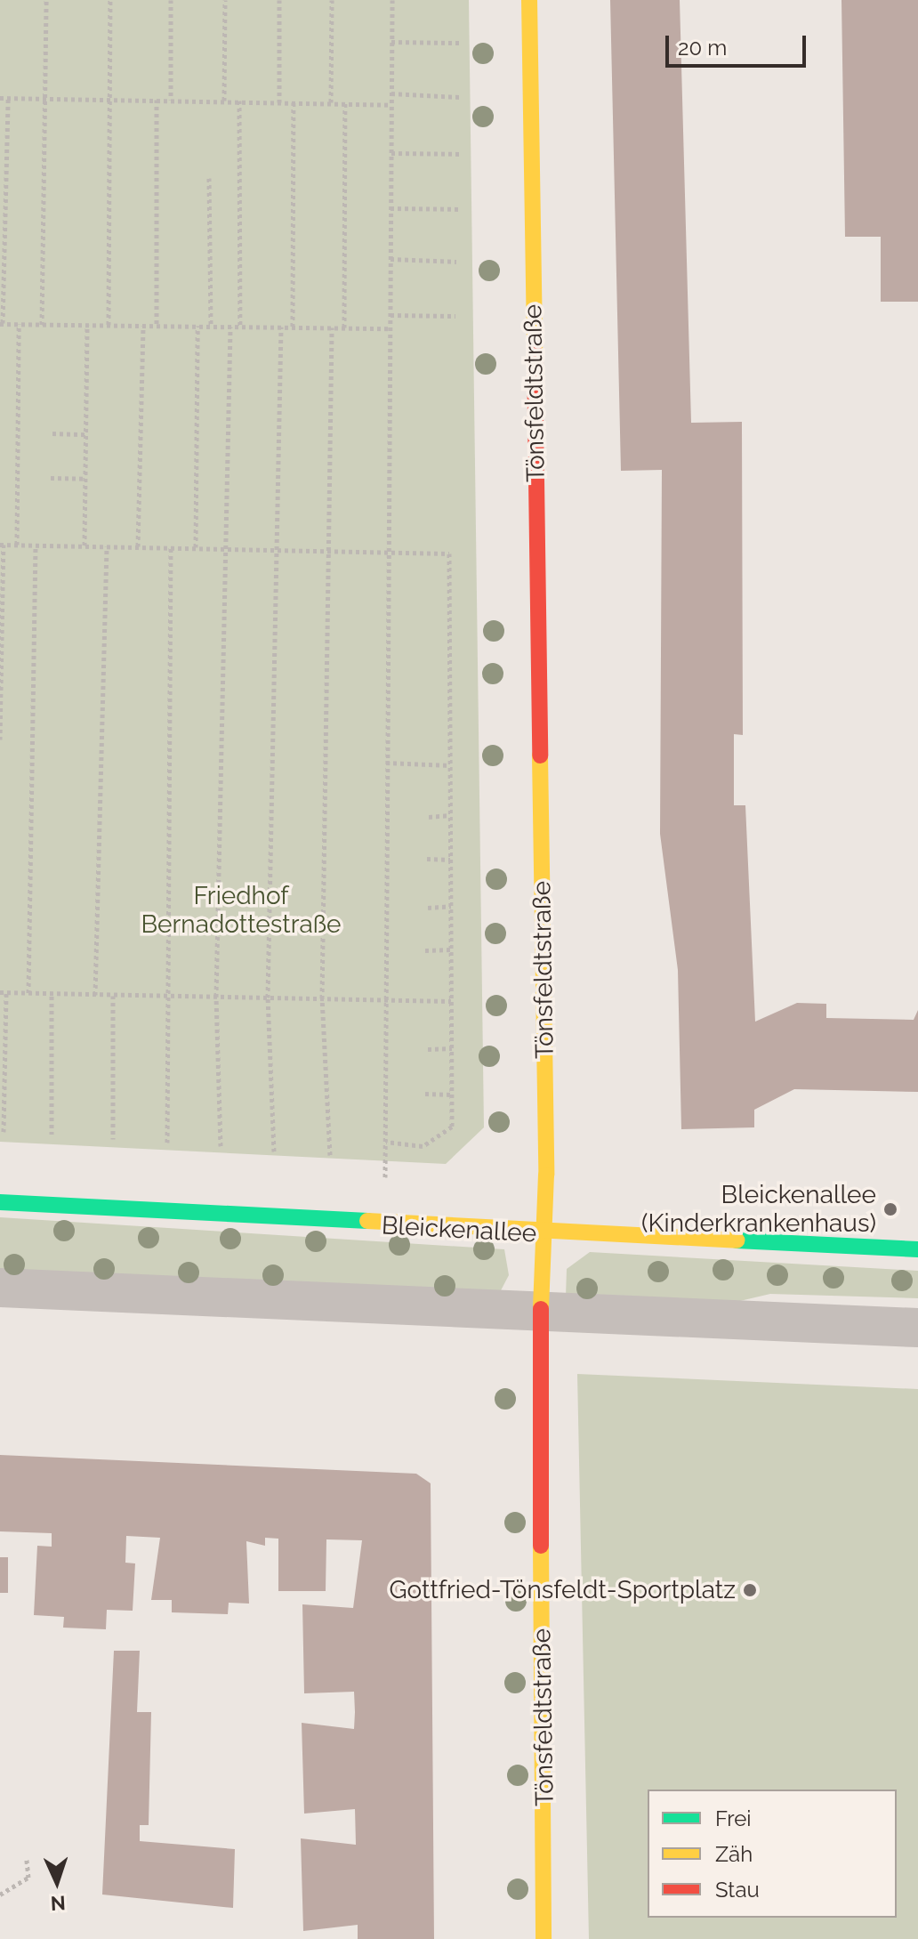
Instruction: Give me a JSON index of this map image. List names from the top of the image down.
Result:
{
  "streets": {
    "street": ["Tönsfeldtstraße", "Bleickenallee"]
  },
  "crossings": [
    ["Tönsfeldtstraße", "Bleickenallee"]
  ],
  "parks": ["Friedhof Bernadottestraße"],
  "places": ["Bleickenallee (Kinderkrankenhaus)", "Gottfried-Tönsfeldt-Sportplatz"],
  "legend": ["Frei", "Zäh", "Stau"],
  "scale_bar": "20 m",
  "north": "bottom"
}
